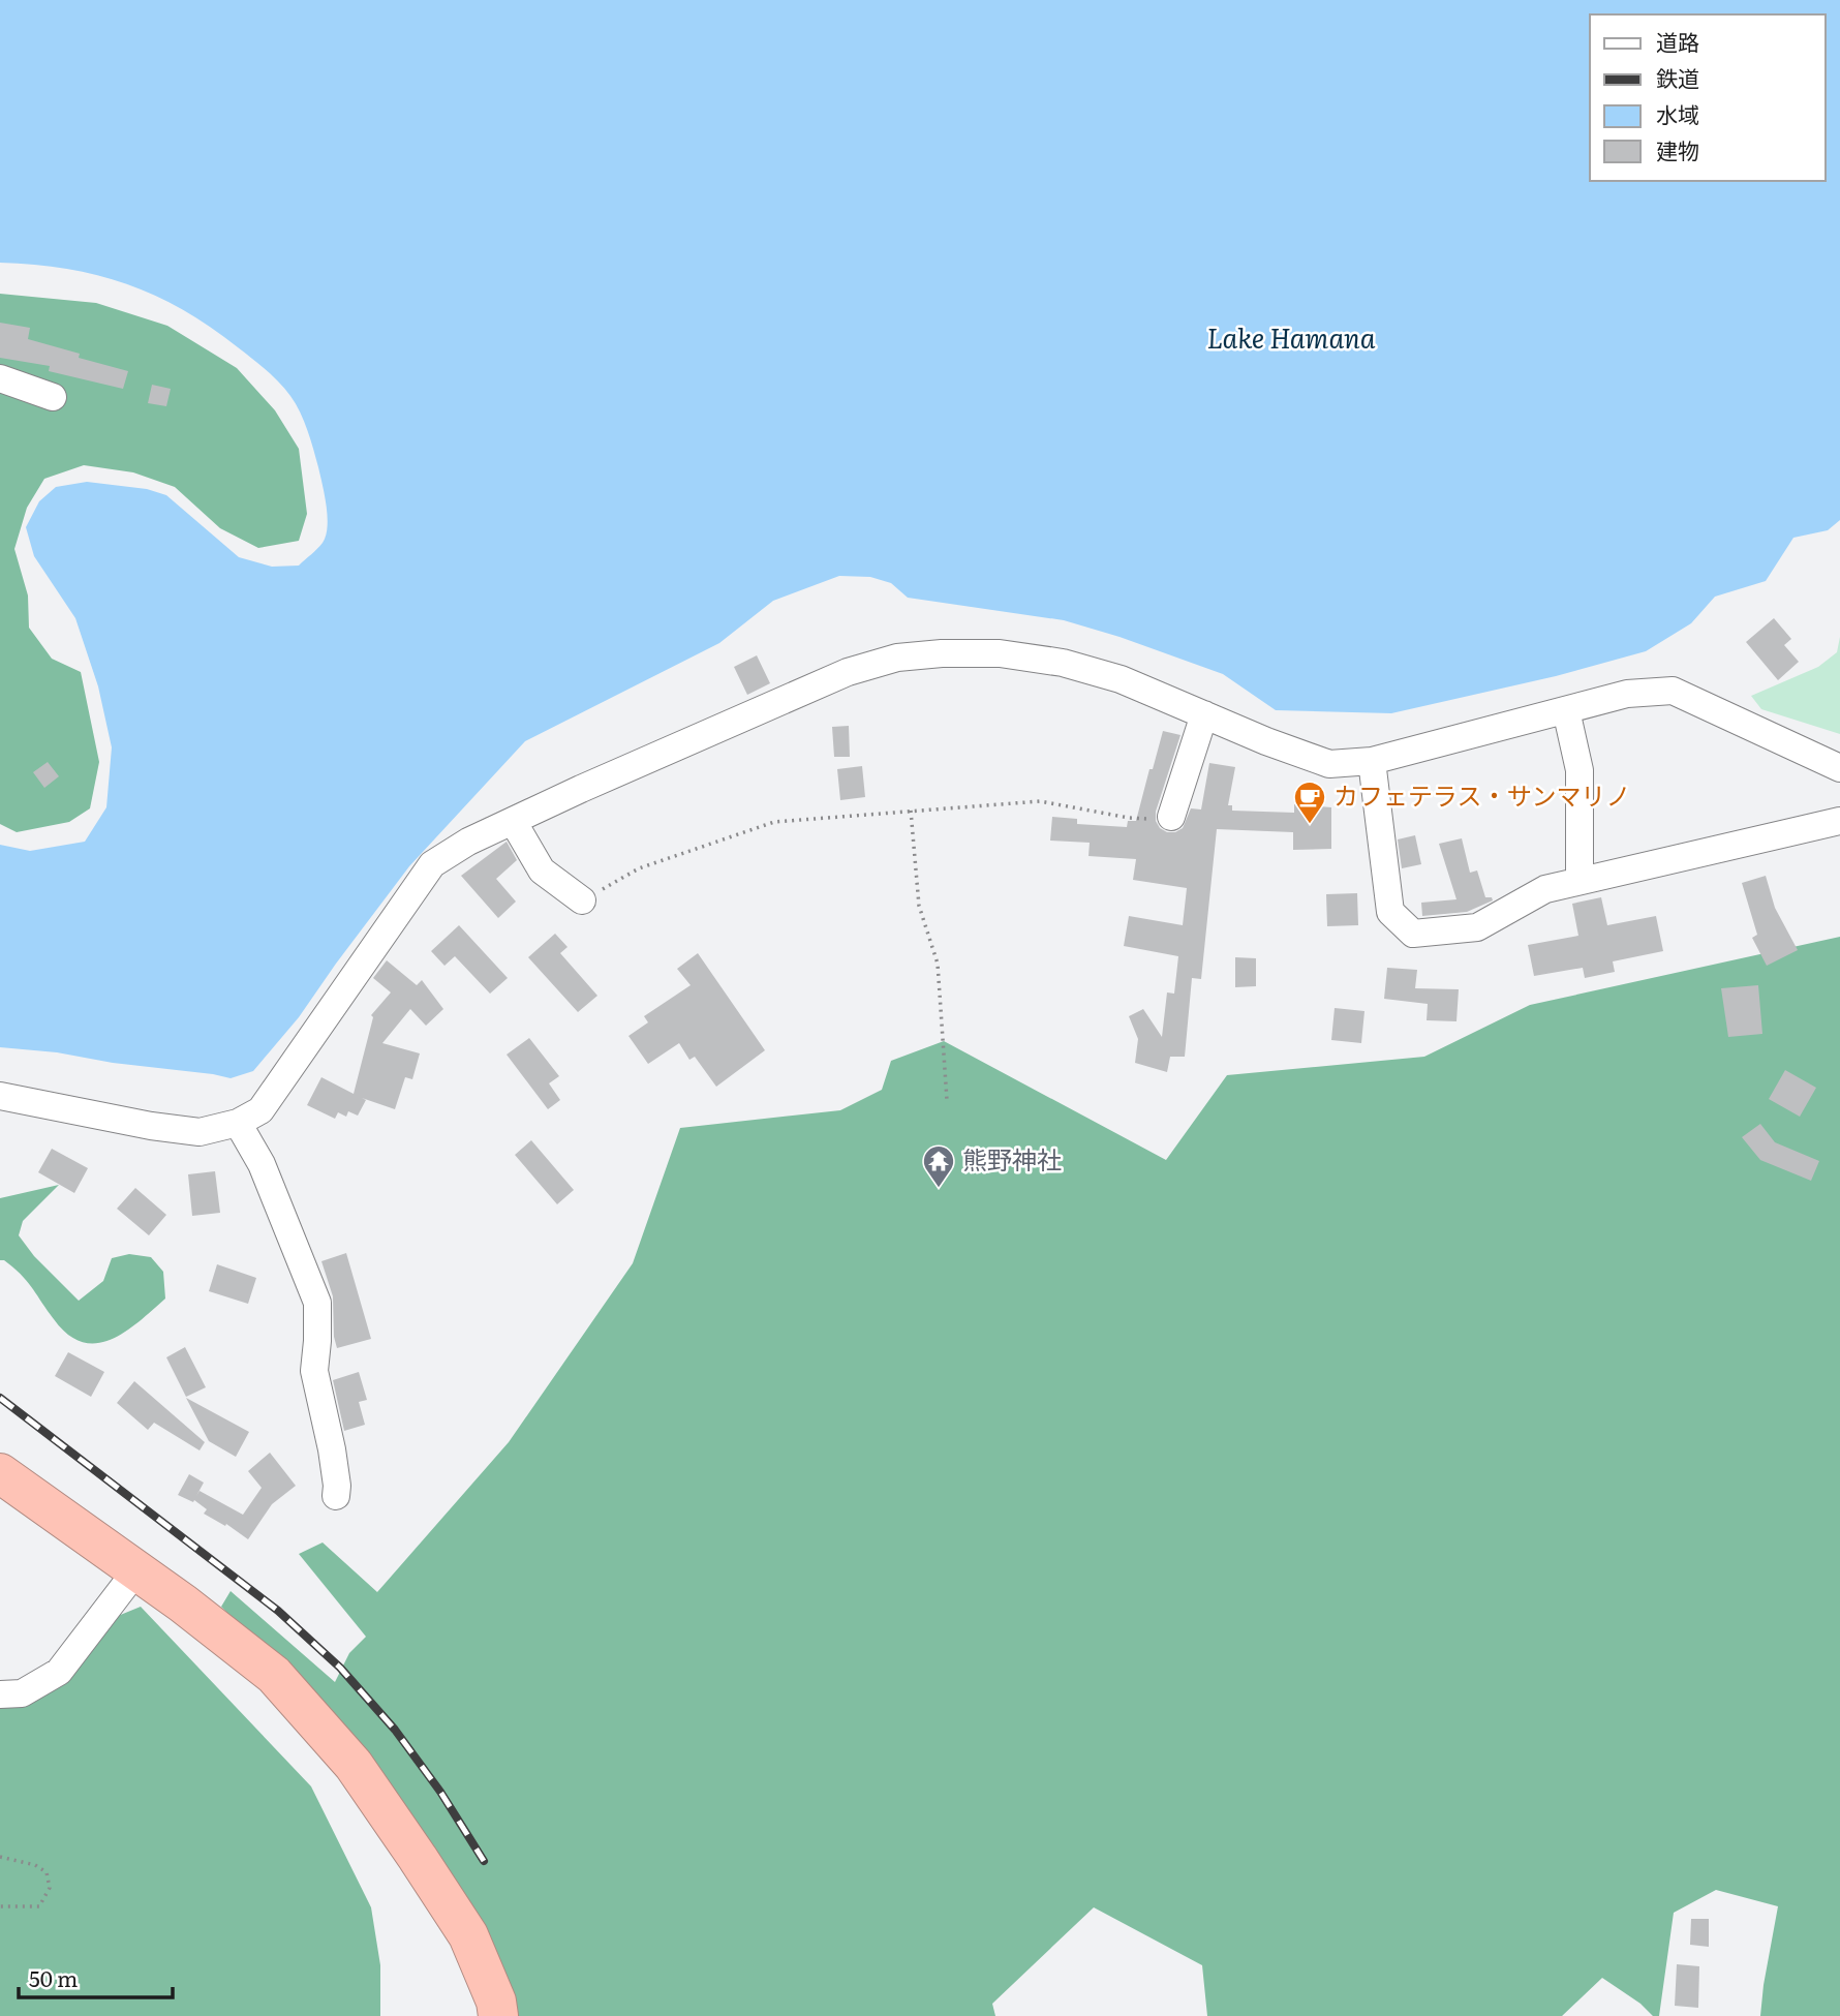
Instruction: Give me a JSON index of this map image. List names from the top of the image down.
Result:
{
  "water": ["Lake Hamana"],
  "places": {
    "cafe": ["カフェテラス・サンマリノ"],
    "temple": ["熊野神社"]
  },
  "legend": [
    "道路",
    "鉄道",
    "水域",
    "建物"
  ],
  "scale_bar": "50 m"
}
